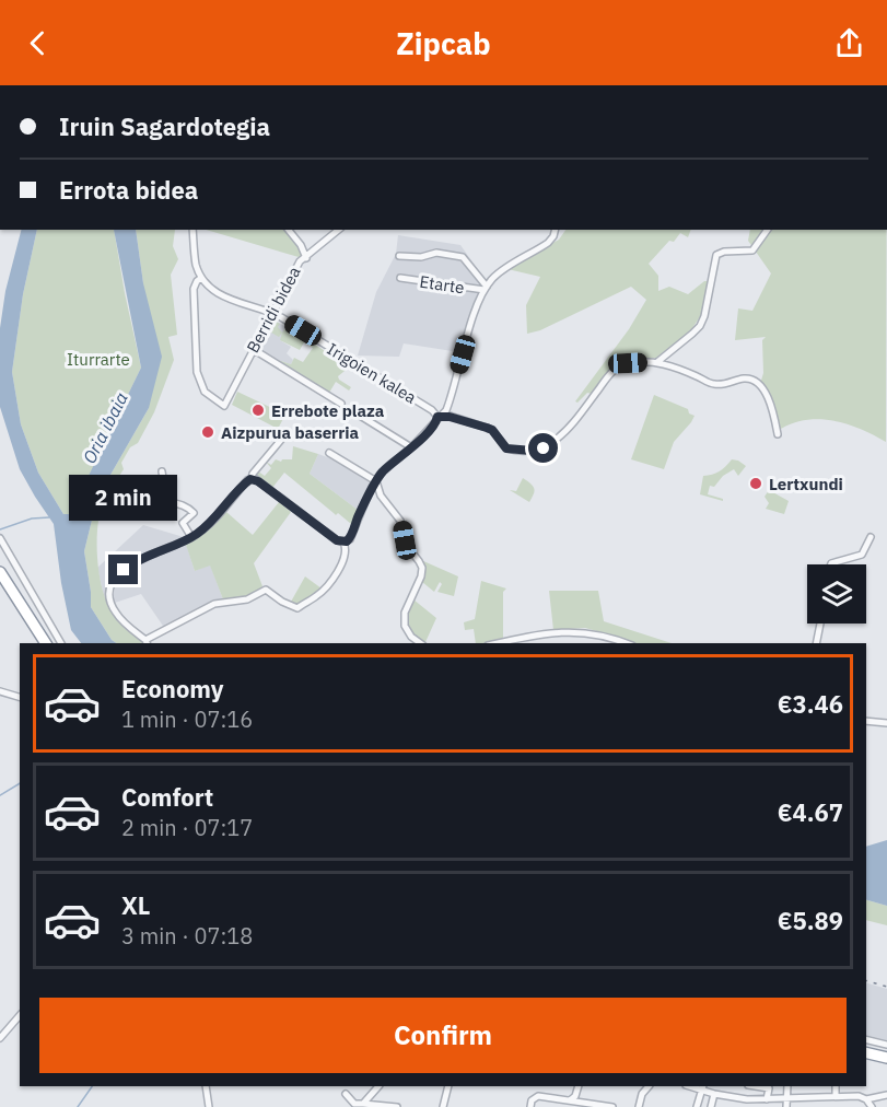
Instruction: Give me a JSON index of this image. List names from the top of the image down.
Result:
{
  "streets": {
    "street": ["Etarte", "Berridi bidea", "Irigoien kalea"]
  },
  "crossings": [
    ["Berridi bidea", "Irigoien kalea"]
  ],
  "water": ["Oria ibaia"],
  "parks": ["Iturrarte"],
  "places": ["Errebote plaza", "Aizpurua baserria", "Lertxundi"],
  "page": {
    "header": "Zipcab",
    "banner": ["Iruin Sagardotegia", "Errota bidea"],
    "bubble": "2 min",
    "list": [
      {
        "name": "Economy",
        "note": "1 min · 07:16",
        "value": "€3.46"
      },
      {
        "name": "Comfort",
        "note": "2 min · 07:17",
        "value": "€4.67"
      },
      {
        "name": "XL",
        "note": "3 min · 07:18",
        "value": "€5.89"
      }
    ],
    "buttons": "Confirm"
  }
}
